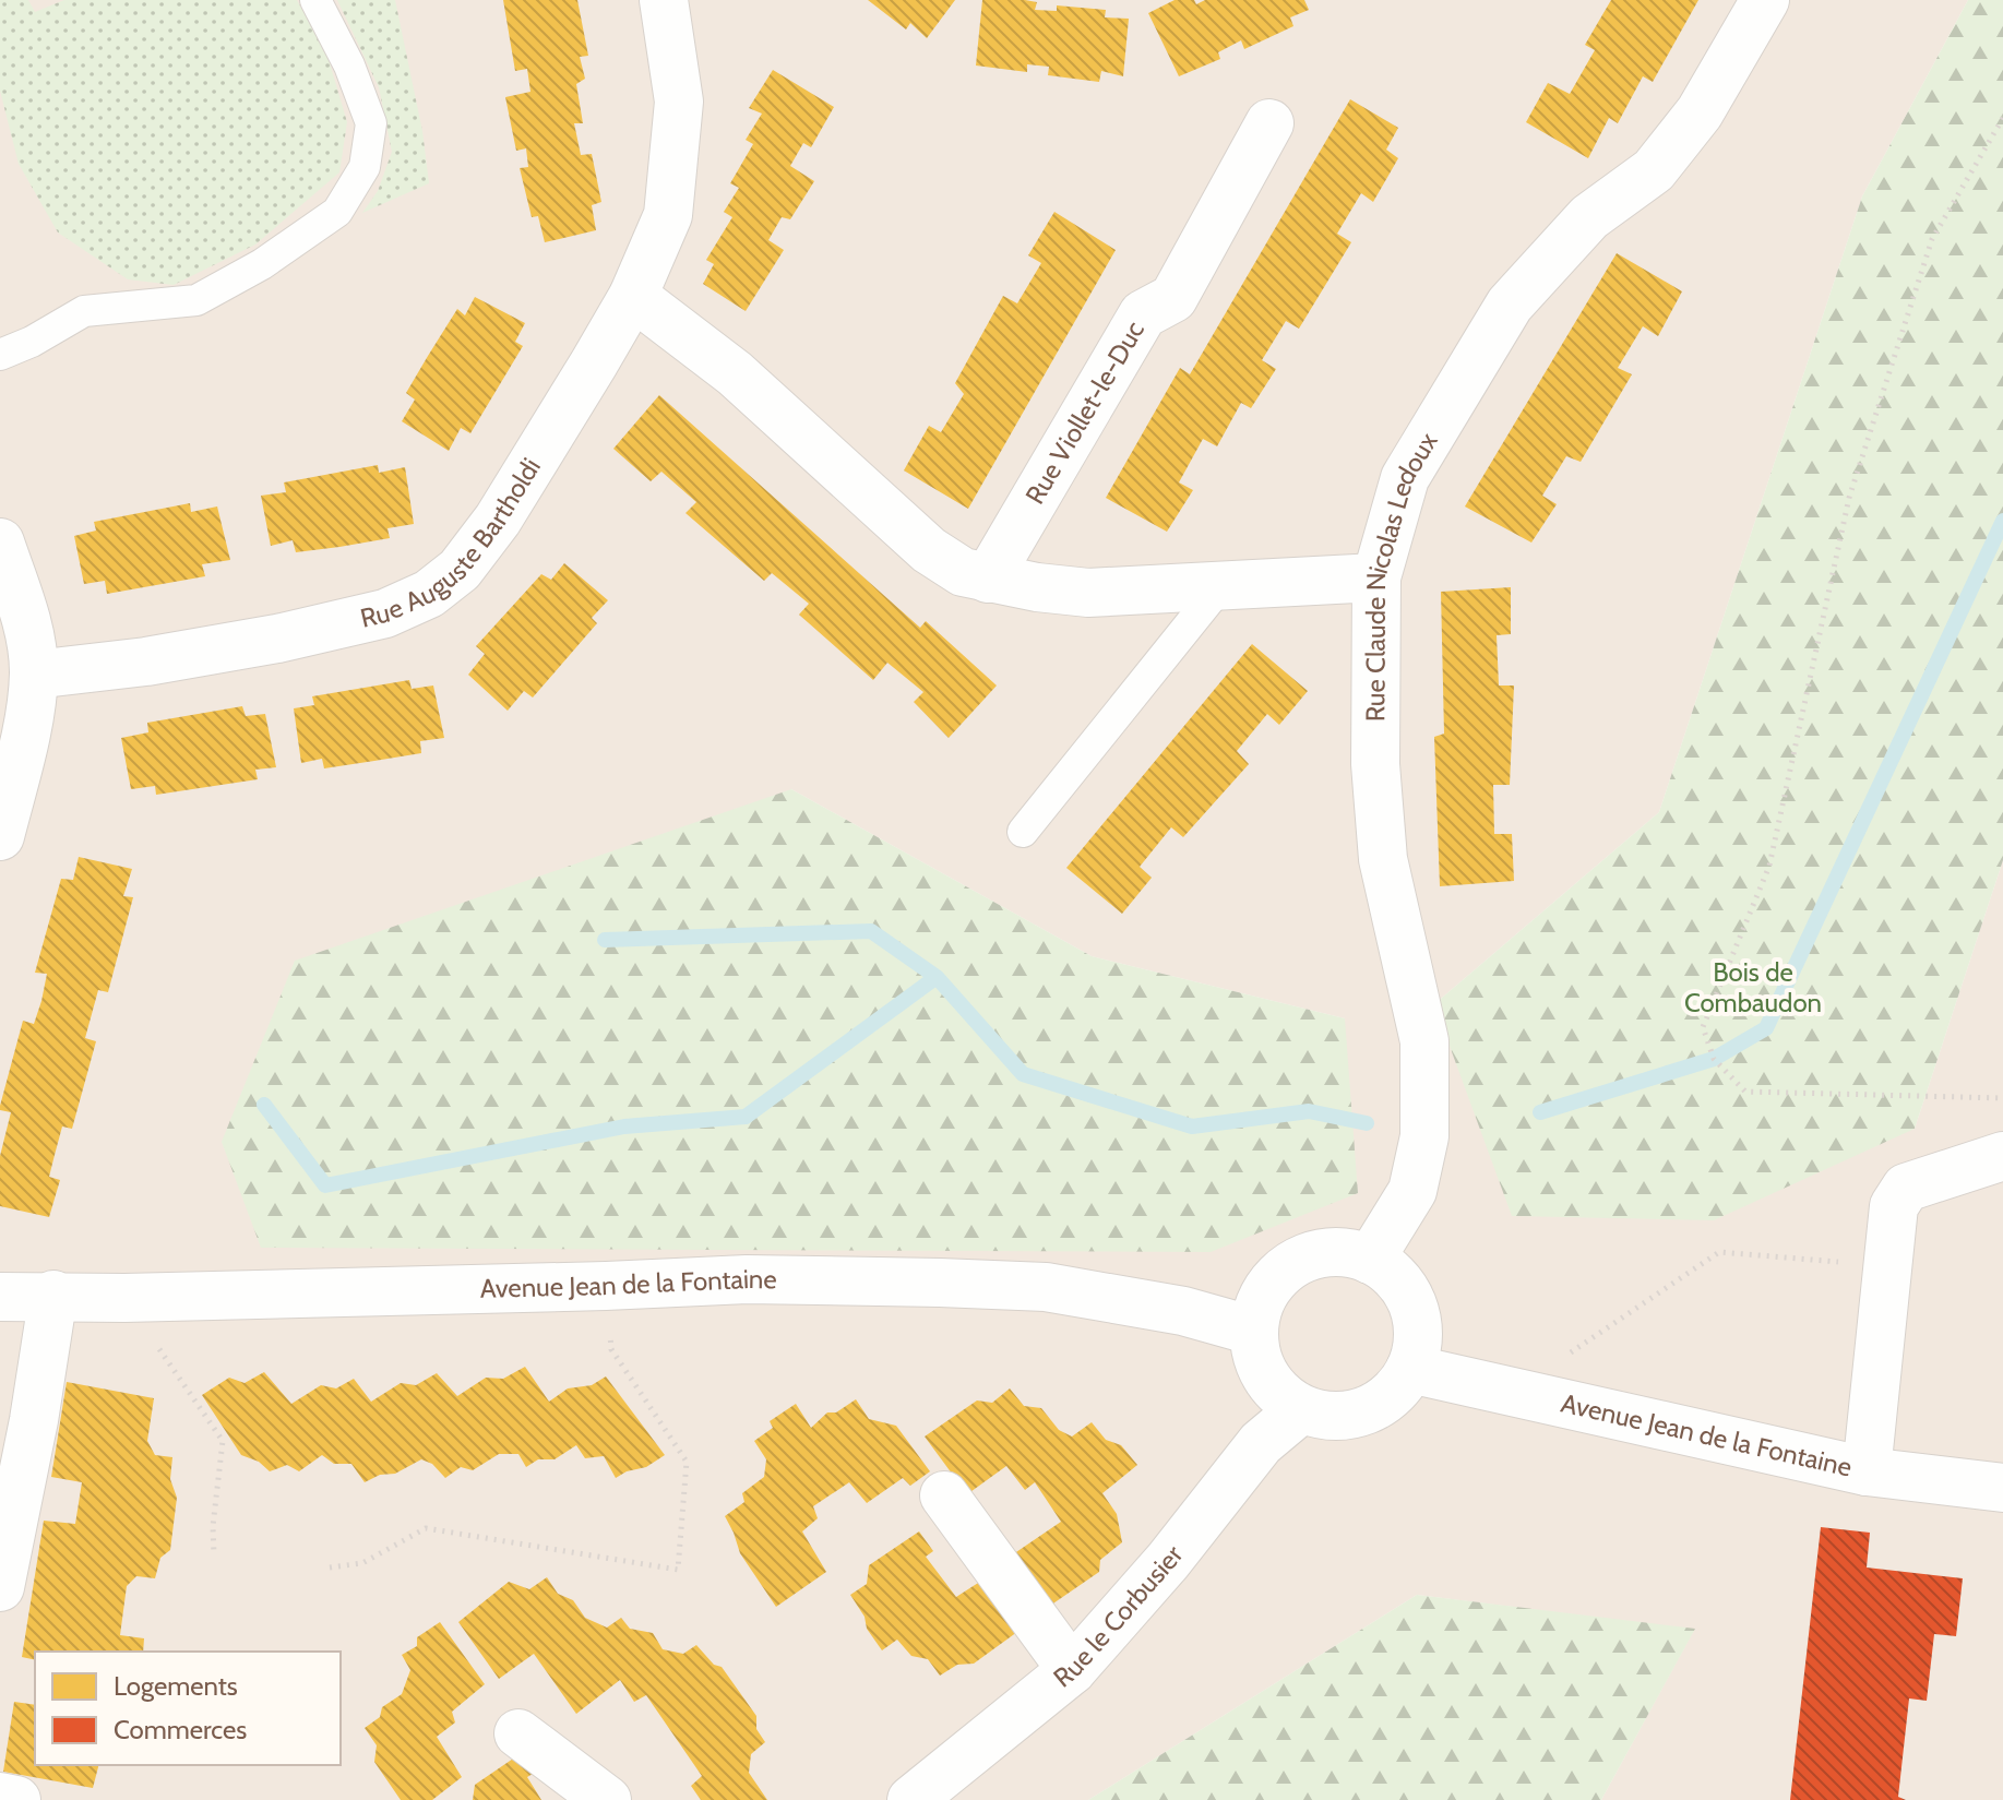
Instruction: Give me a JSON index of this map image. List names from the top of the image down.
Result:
{
  "streets": {
    "street": [
      "Rue Viollet-le-Duc",
      "Rue Auguste Bartholdi",
      "Rue Claude Nicolas Ledoux",
      "Avenue Jean de la Fontaine",
      "Rue le Corbusier"
    ]
  },
  "crossings": [
    ["Rue Claude Nicolas Ledoux", "Avenue Jean de la Fontaine"],
    ["Rue Claude Nicolas Ledoux", "Rue le Corbusier"],
    ["Avenue Jean de la Fontaine", "Rue le Corbusier"]
  ],
  "parks": ["Bois de Combaudon"],
  "legend": ["Logements", "Commerces"]
}
